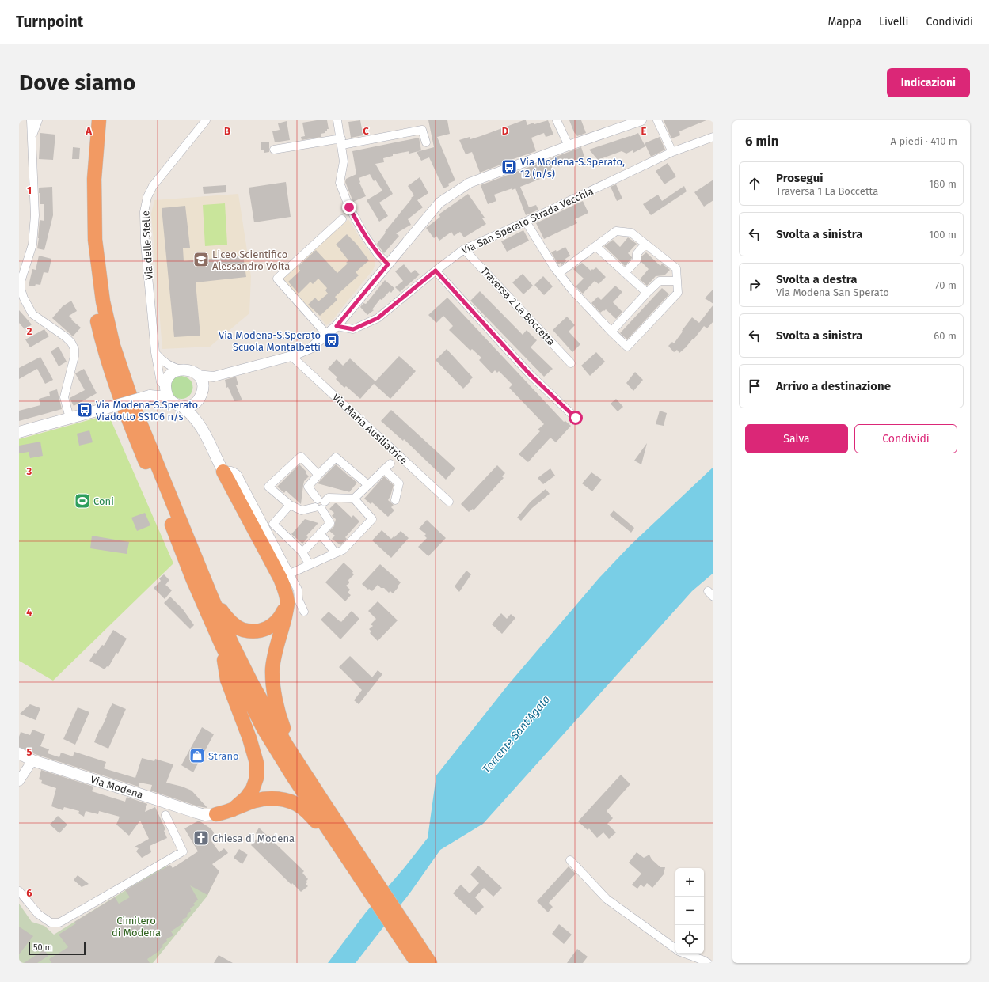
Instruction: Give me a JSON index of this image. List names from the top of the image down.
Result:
{
  "streets": {
    "main road": ["Via Modena"],
    "street": [
      "Via San Sperato Strada Vecchia",
      "Via delle Stelle",
      "Traversa 2 La Boccetta",
      "Via Maria Ausiliatrice"
    ]
  },
  "crossings": [
    ["Via San Sperato Strada Vecchia", "Traversa 2 La Boccetta"]
  ],
  "water": ["Torrente Sant'Agata"],
  "parks": ["Cimitero di Modena"],
  "places": {
    "bus stop": ["Via Modena-S.Sperato, 12 (n/s)", "Via Modena-S.Sperato Scuola Montalbetti", "Via Modena-S.Sperato Viadotto SS106 n/s"],
    "school or university": ["Liceo Scientifico Alessandro Volta"],
    "sports": ["Coni"],
    "shop": ["Strano"],
    "church": ["Chiesa di Modena"]
  },
  "scale_bar": "50 m",
  "page": {
    "header": "Turnpoint",
    "nav": ["Mappa", "Livelli", "Condividi"],
    "buttons": [
      "Indicazioni",
      ["Salva", "Condividi"]
    ],
    "title": "Dove siamo",
    "heading": ["6 min", "A piedi · 410 m"],
    "list": [
      ["Prosegui", "Traversa 1 La Boccetta", "180 m"],
      ["Svolta a sinistra", "100 m"],
      ["Svolta a destra", "Via Modena San Sperato", "70 m"],
      ["Svolta a sinistra", "60 m"],
      "Arrivo a destinazione"
    ],
    "map_buttons": ["+", "−"],
    "scale": "50 m"
  },
  "grid": {
    "columns": [
      "A",
      "B",
      "C",
      "D",
      "E"
    ],
    "rows": [
      "1",
      "2",
      "3",
      "4",
      "5",
      "6"
    ]
  }
}
